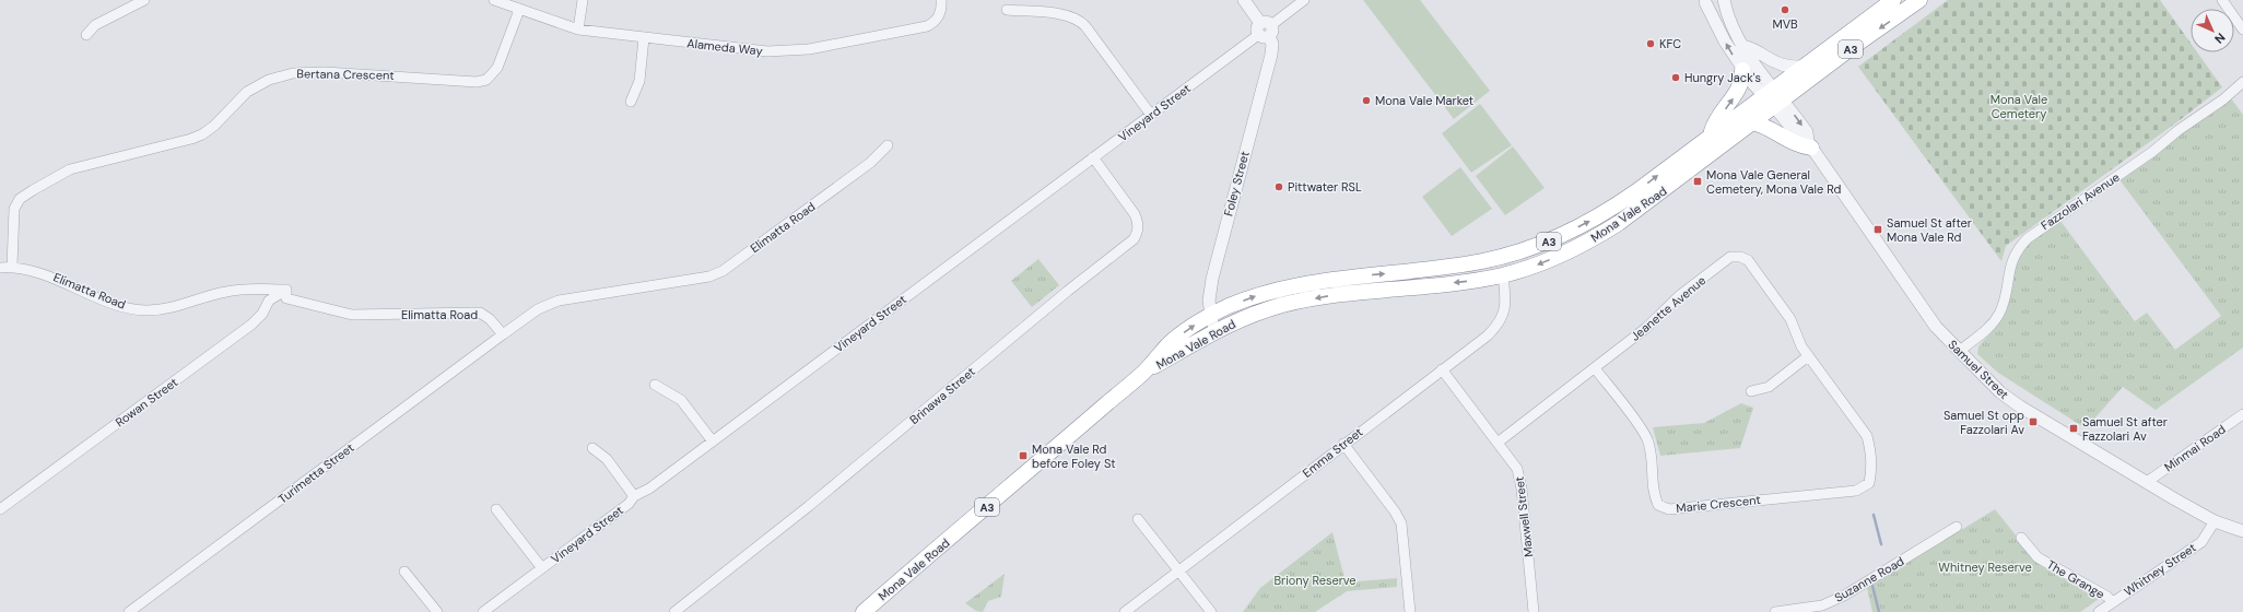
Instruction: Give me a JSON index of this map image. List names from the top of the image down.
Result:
{
  "streets": {
    "highway": ["A3", "Mona Vale Road"],
    "street": [
      "Alameda Way",
      "Bertana Crescent",
      "Vineyard Street",
      "Foley Street",
      "Fazzolari Avenue",
      "Elimatta Road",
      "Jeanette Avenue",
      "Samuel Street",
      "Brinawa Street",
      "Rowan Street",
      "Minmai Road",
      "Emma Street",
      "Turimetta Street",
      "Marie Crescent",
      "Maxwell Street",
      "Whitney Street",
      "Suzanne Road",
      "The Grange"
    ]
  },
  "crossings": [
    ["Alameda Way", "Bertana Crescent"],
    ["Bertana Crescent", "Elimatta Road"],
    ["Vineyard Street", "Foley Street"],
    ["Vineyard Street", "Brinawa Street"],
    ["Foley Street", "Mona Vale Road"],
    ["Fazzolari Avenue", "Samuel Street"],
    ["Mona Vale Road", "Samuel Street"],
    ["Mona Vale Road", "Emma Street"],
    ["Elimatta Road", "Rowan Street"],
    ["Elimatta Road", "Turimetta Street"],
    ["Jeanette Avenue", "Marie Crescent"],
    ["Jeanette Avenue", "Maxwell Street"],
    ["Samuel Street", "Minmai Road"],
    ["Samuel Street", "Whitney Street"],
    ["Emma Street", "Maxwell Street"],
    ["Whitney Street", "The Grange"]
  ],
  "parks": ["Mona Vale Cemetery", "Whitney Reserve", "Briony Reserve"],
  "places": {
    "other": [
      "MVB",
      "KFC",
      "Hungry Jack's",
      "Mona Vale Market",
      "Pittwater RSL"
    ],
    "transit": [
      "Mona Vale General Cemetery, Mona Vale Rd",
      "Samuel St after Mona Vale Rd",
      "Samuel St opp Fazzolari Av",
      "Samuel St after Fazzolari Av",
      "Mona Vale Rd before Foley St"
    ]
  },
  "north": "bottom right"
}
